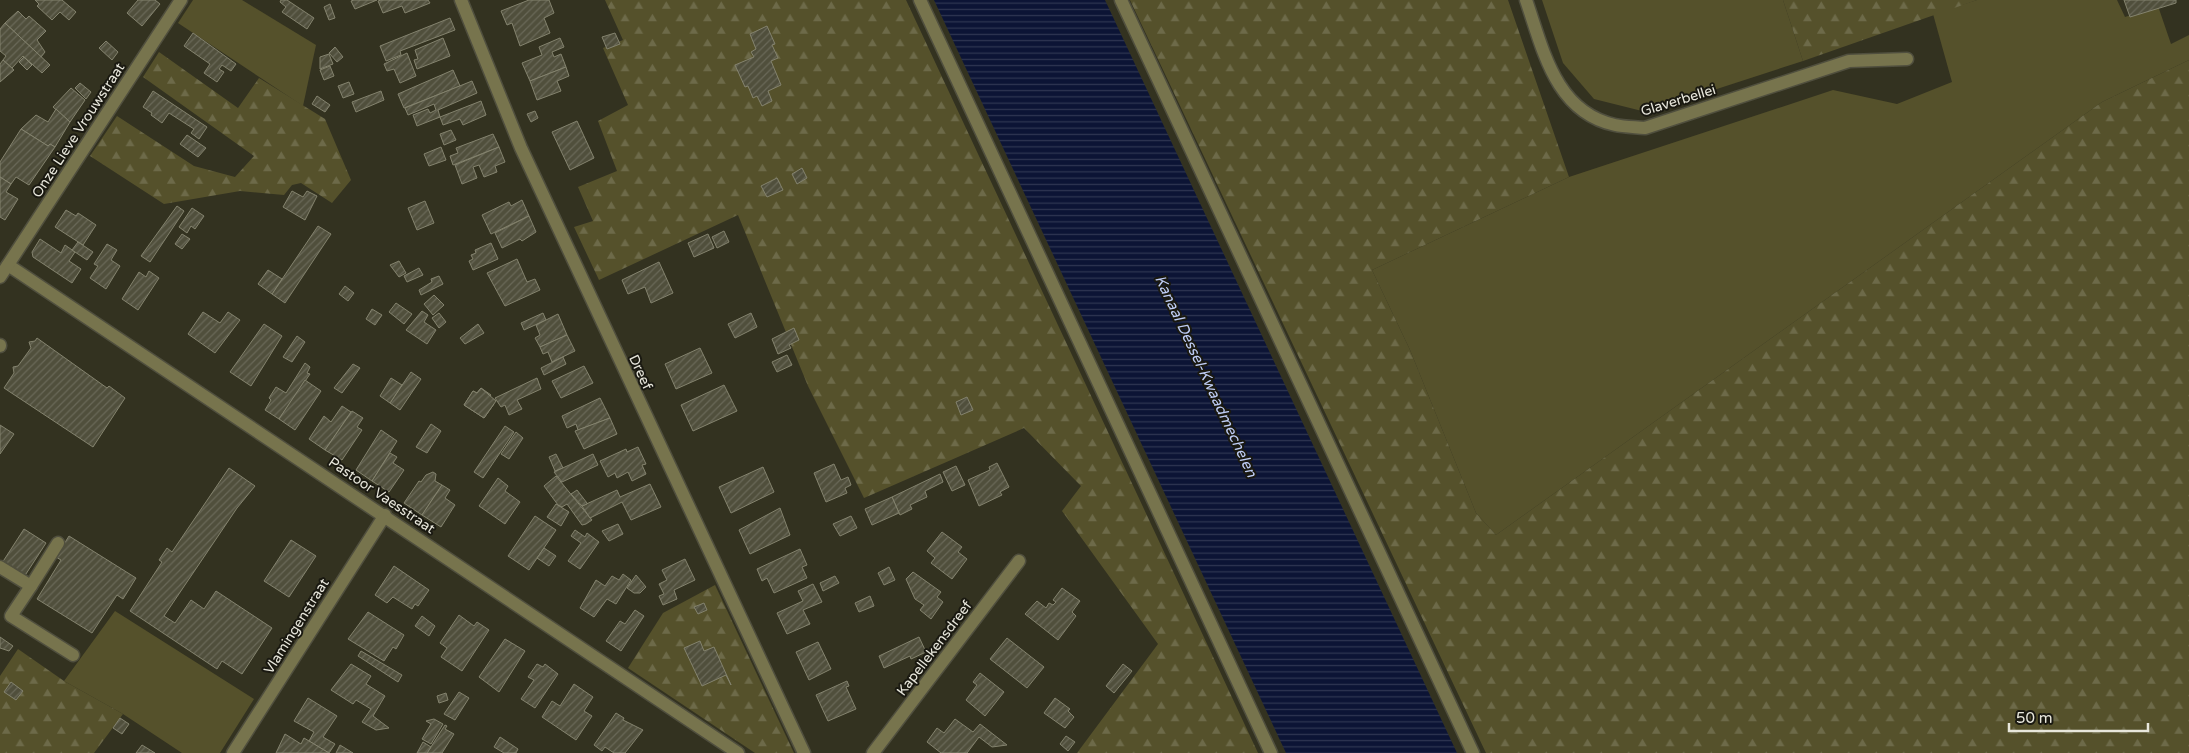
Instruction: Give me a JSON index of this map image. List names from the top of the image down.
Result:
{
  "streets": {
    "street": [
      "Glaverbellei",
      "Onze Lieve Vrouwstraat",
      "Dreef",
      "Pastoor Vaesstraat",
      "Vlamingenstraat",
      "Kapellekensdreef"
    ]
  },
  "crossings": [
    ["Onze Lieve Vrouwstraat", "Pastoor Vaesstraat"],
    ["Pastoor Vaesstraat", "Vlamingenstraat"]
  ],
  "water": ["Kanaal Dessel-Kwaadmechelen"],
  "scale_bar": "50 m"
}
